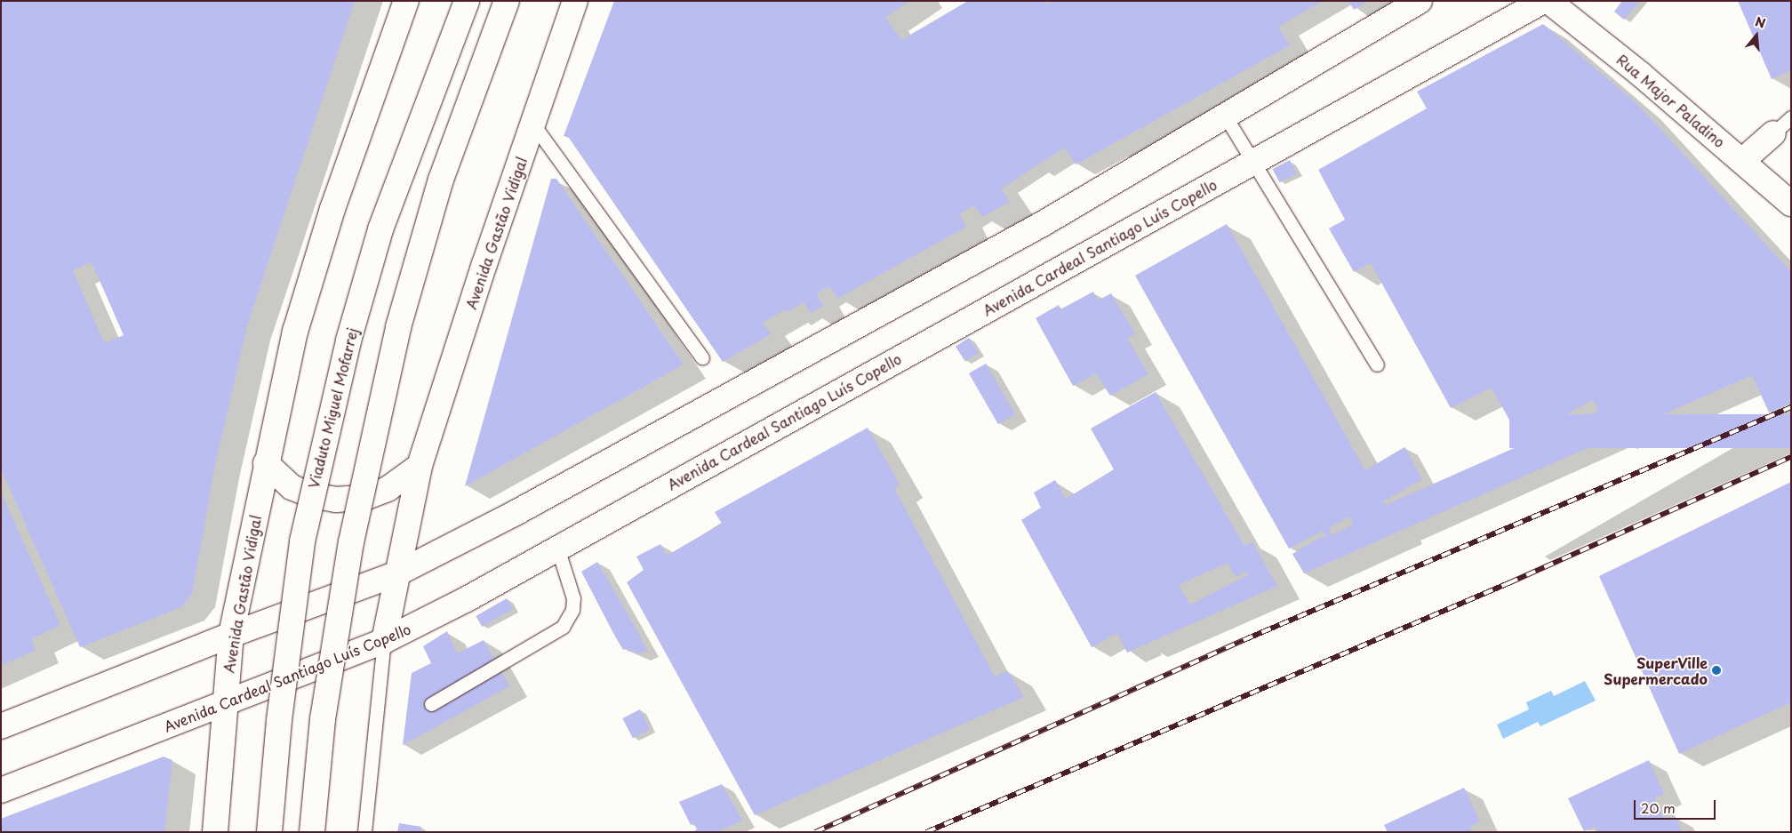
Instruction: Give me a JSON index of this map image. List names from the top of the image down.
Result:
{
  "streets": {
    "main road": [
      "Rua Major Paladino",
      "Avenida Gastão Vidigal",
      "Avenida Cardeal Santiago Luís Copello",
      "Viaduto Miguel Mofarrej"
    ]
  },
  "crossings": [
    ["Avenida Gastão Vidigal", "Avenida Cardeal Santiago Luís Copello"]
  ],
  "places": ["SuperVille Supermercado"],
  "scale_bar": "20 m",
  "north": "top"
}
